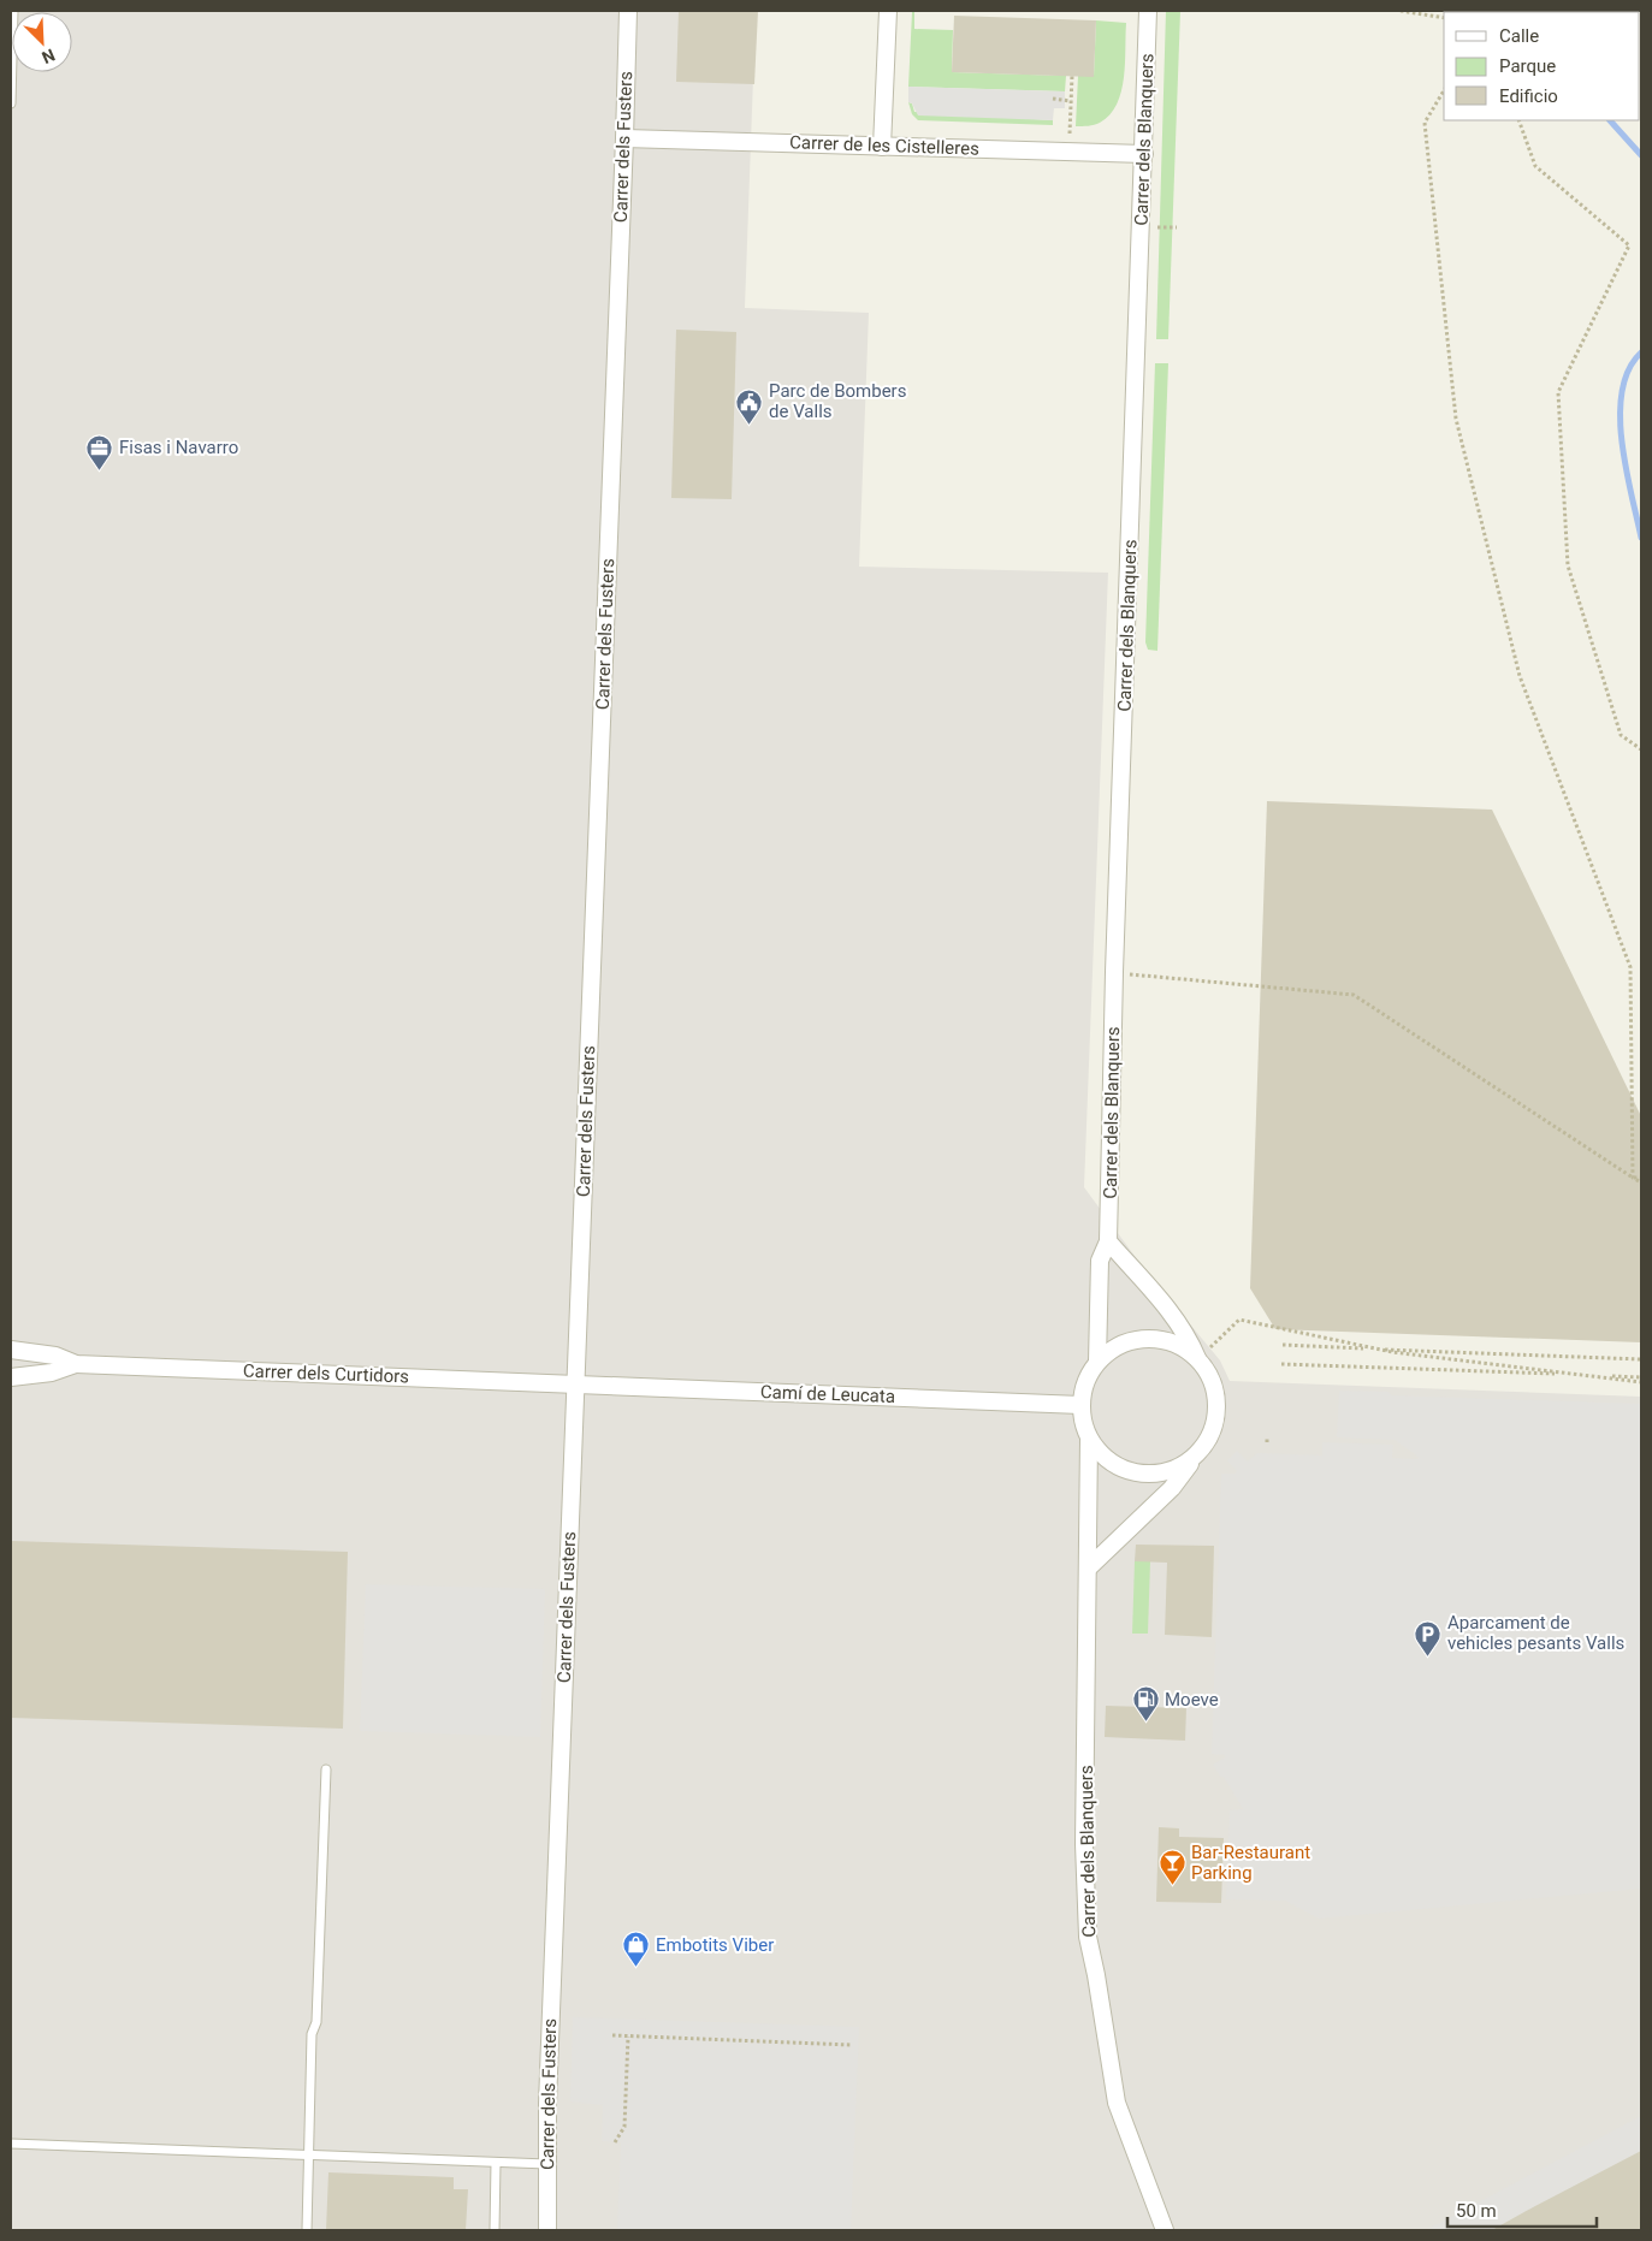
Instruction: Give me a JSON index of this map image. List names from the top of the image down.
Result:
{
  "streets": {
    "street": [
      "Carrer dels Blanquers",
      "Carrer de les Cistelleres",
      "Carrer dels Fusters",
      "Carrer dels Curtidors",
      "Camí de Leucata"
    ]
  },
  "crossings": [
    ["Carrer dels Blanquers", "Carrer de les Cistelleres"],
    ["Carrer dels Blanquers", "Camí de Leucata"],
    ["Carrer de les Cistelleres", "Carrer dels Fusters"],
    ["Carrer dels Fusters", "Carrer dels Curtidors"],
    ["Carrer dels Fusters", "Camí de Leucata"],
    ["Carrer dels Curtidors", "Camí de Leucata"]
  ],
  "places": {
    "public building": ["Parc de Bombers de Valls"],
    "office": ["Fisas i Navarro"],
    "parking": ["Aparcament de vehicles pesants Valls"],
    "fuel station": ["Moeve"],
    "bar": ["Bar-Restaurant Parking"],
    "shop": ["Embotits Viber"]
  },
  "legend": ["Calle", "Parque", "Edificio"],
  "scale_bar": "50 m",
  "north": "bottom right"
}
